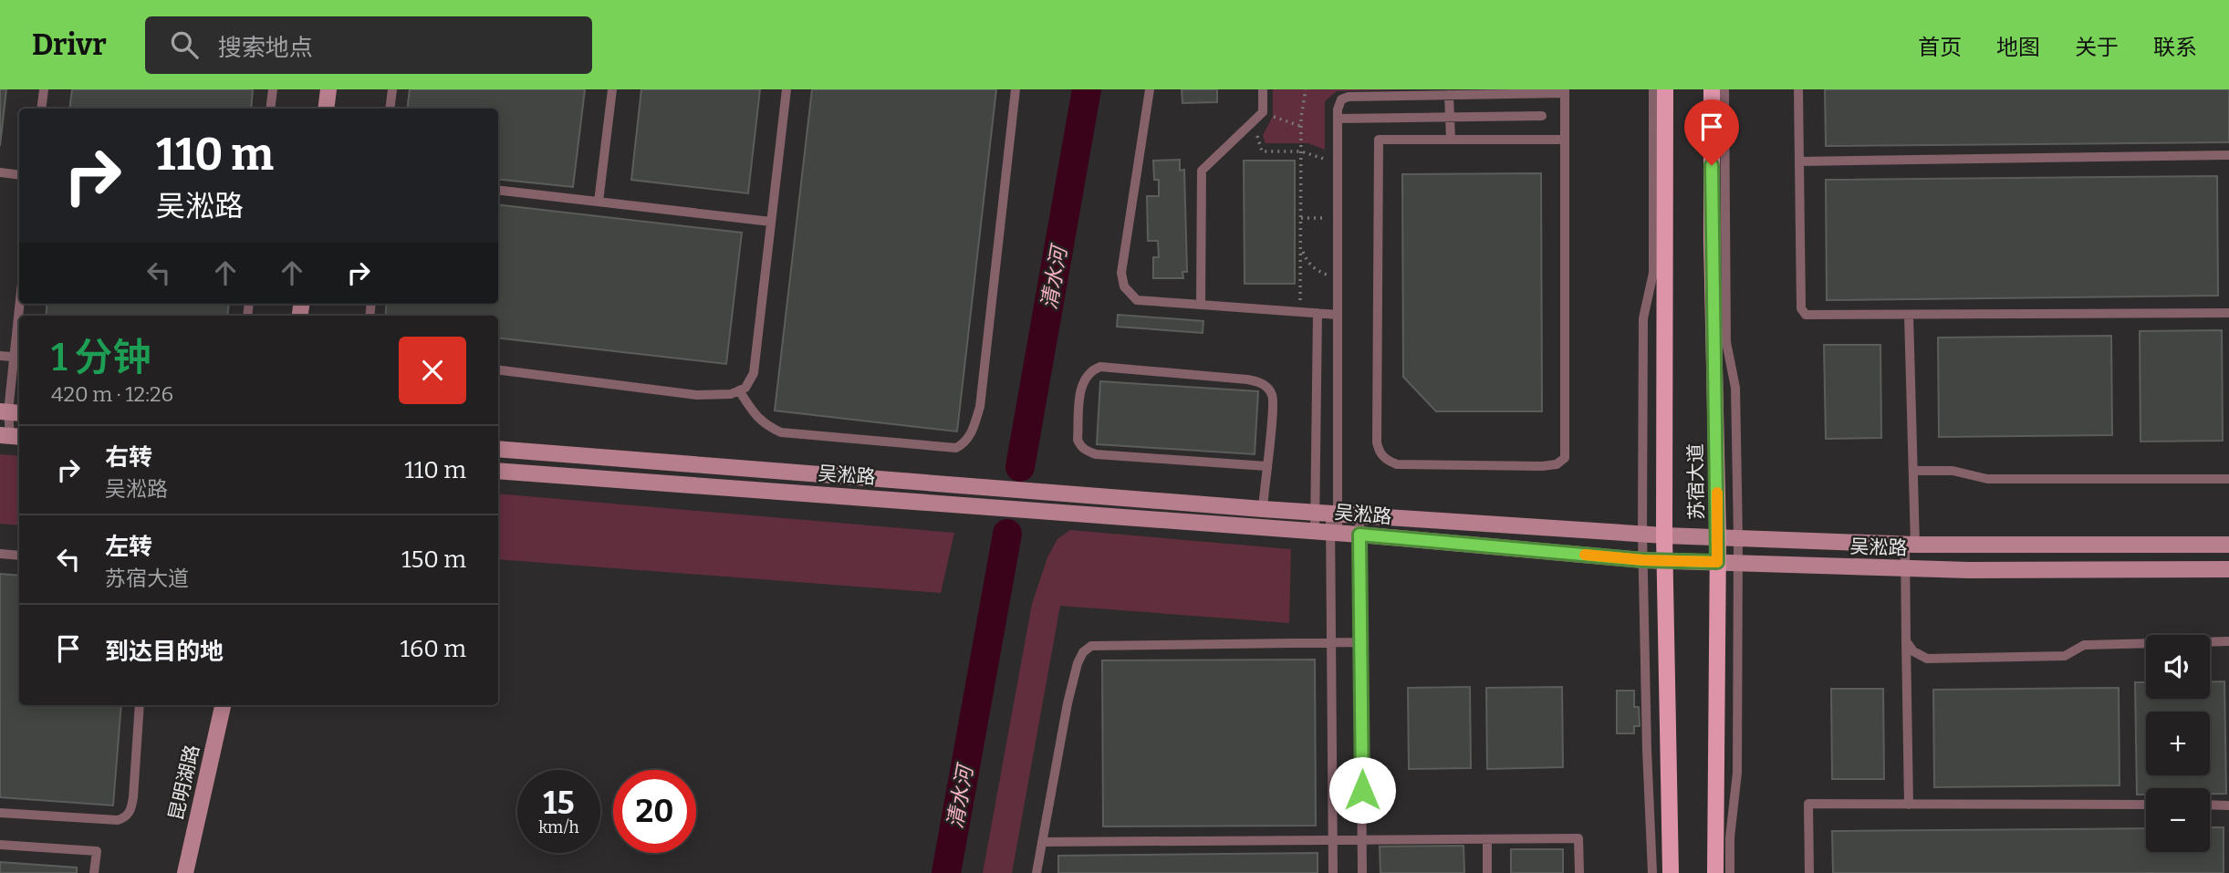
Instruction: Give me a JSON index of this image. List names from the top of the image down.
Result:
{
  "streets": {
    "main road": ["吴淞路", "苏宿大道", "昆明湖路"]
  },
  "crossings": [
    ["吴淞路", "苏宿大道"]
  ],
  "water": ["清水河"],
  "page": {
    "header": "Drivr",
    "search": "搜索地点",
    "nav": [
      "首页",
      "地图",
      "关于",
      "联系"
    ],
    "turn": ["110 m", "吴淞路"],
    "heading": ["1 分钟", "420 m · 12:26"],
    "list": [
      {
        "name": "右转",
        "note": "吴淞路",
        "value": "110 m"
      },
      {
        "name": "左转",
        "note": "苏宿大道",
        "value": "150 m"
      },
      {
        "name": "到达目的地",
        "value": "160 m"
      }
    ],
    "map_buttons": ["+", "−"],
    "speed": "15 km/h",
    "limit": "20"
  }
}
